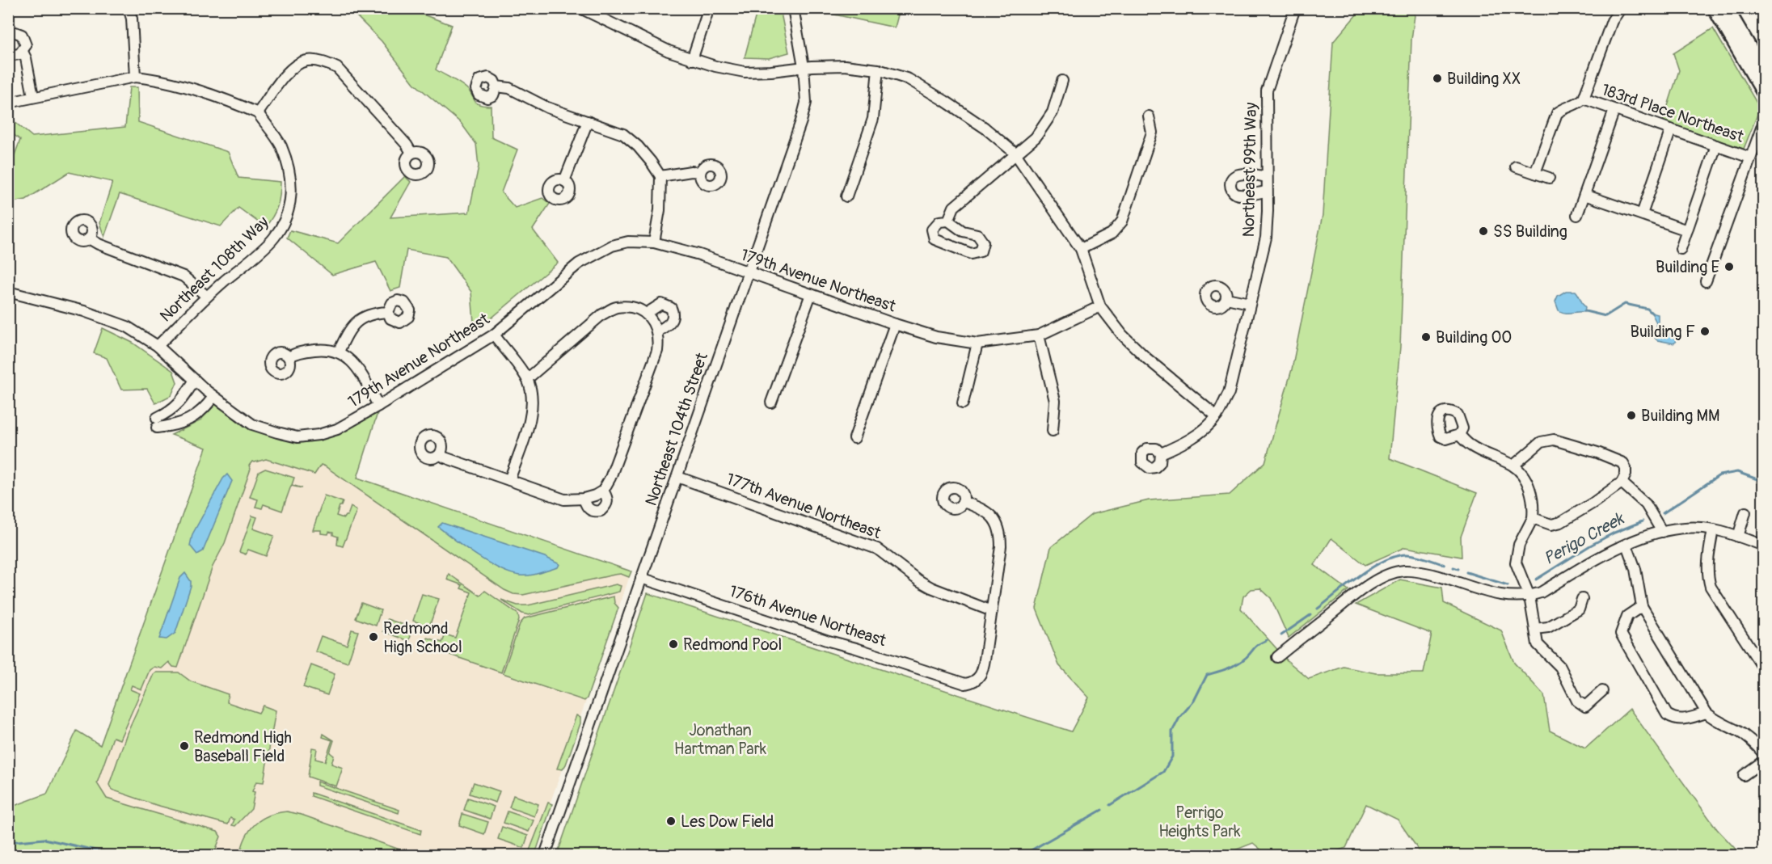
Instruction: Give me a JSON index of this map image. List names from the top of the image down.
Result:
{
  "streets": {
    "street": [
      "183rd Place Northeast",
      "Northeast 99th Way",
      "Northeast 108th Way",
      "179th Avenue Northeast",
      "Northeast 104th Street",
      "177th Avenue Northeast",
      "176th Avenue Northeast"
    ]
  },
  "crossings": [
    ["Northeast 108th Way", "179th Avenue Northeast"],
    ["179th Avenue Northeast", "Northeast 104th Street"],
    ["Northeast 104th Street", "177th Avenue Northeast"],
    ["Northeast 104th Street", "176th Avenue Northeast"],
    ["177th Avenue Northeast", "176th Avenue Northeast"]
  ],
  "water": ["Perigo Creek"],
  "parks": ["Jonathan Hartman Park", "Perrigo Heights Park"],
  "places": [
    "Building XX",
    "SS Building",
    "Building E",
    "Building F",
    "Building OO",
    "Building MM",
    "Redmond High School",
    "Redmond Pool",
    "Redmond High Baseball Field",
    "Les Dow Field"
  ]
}
